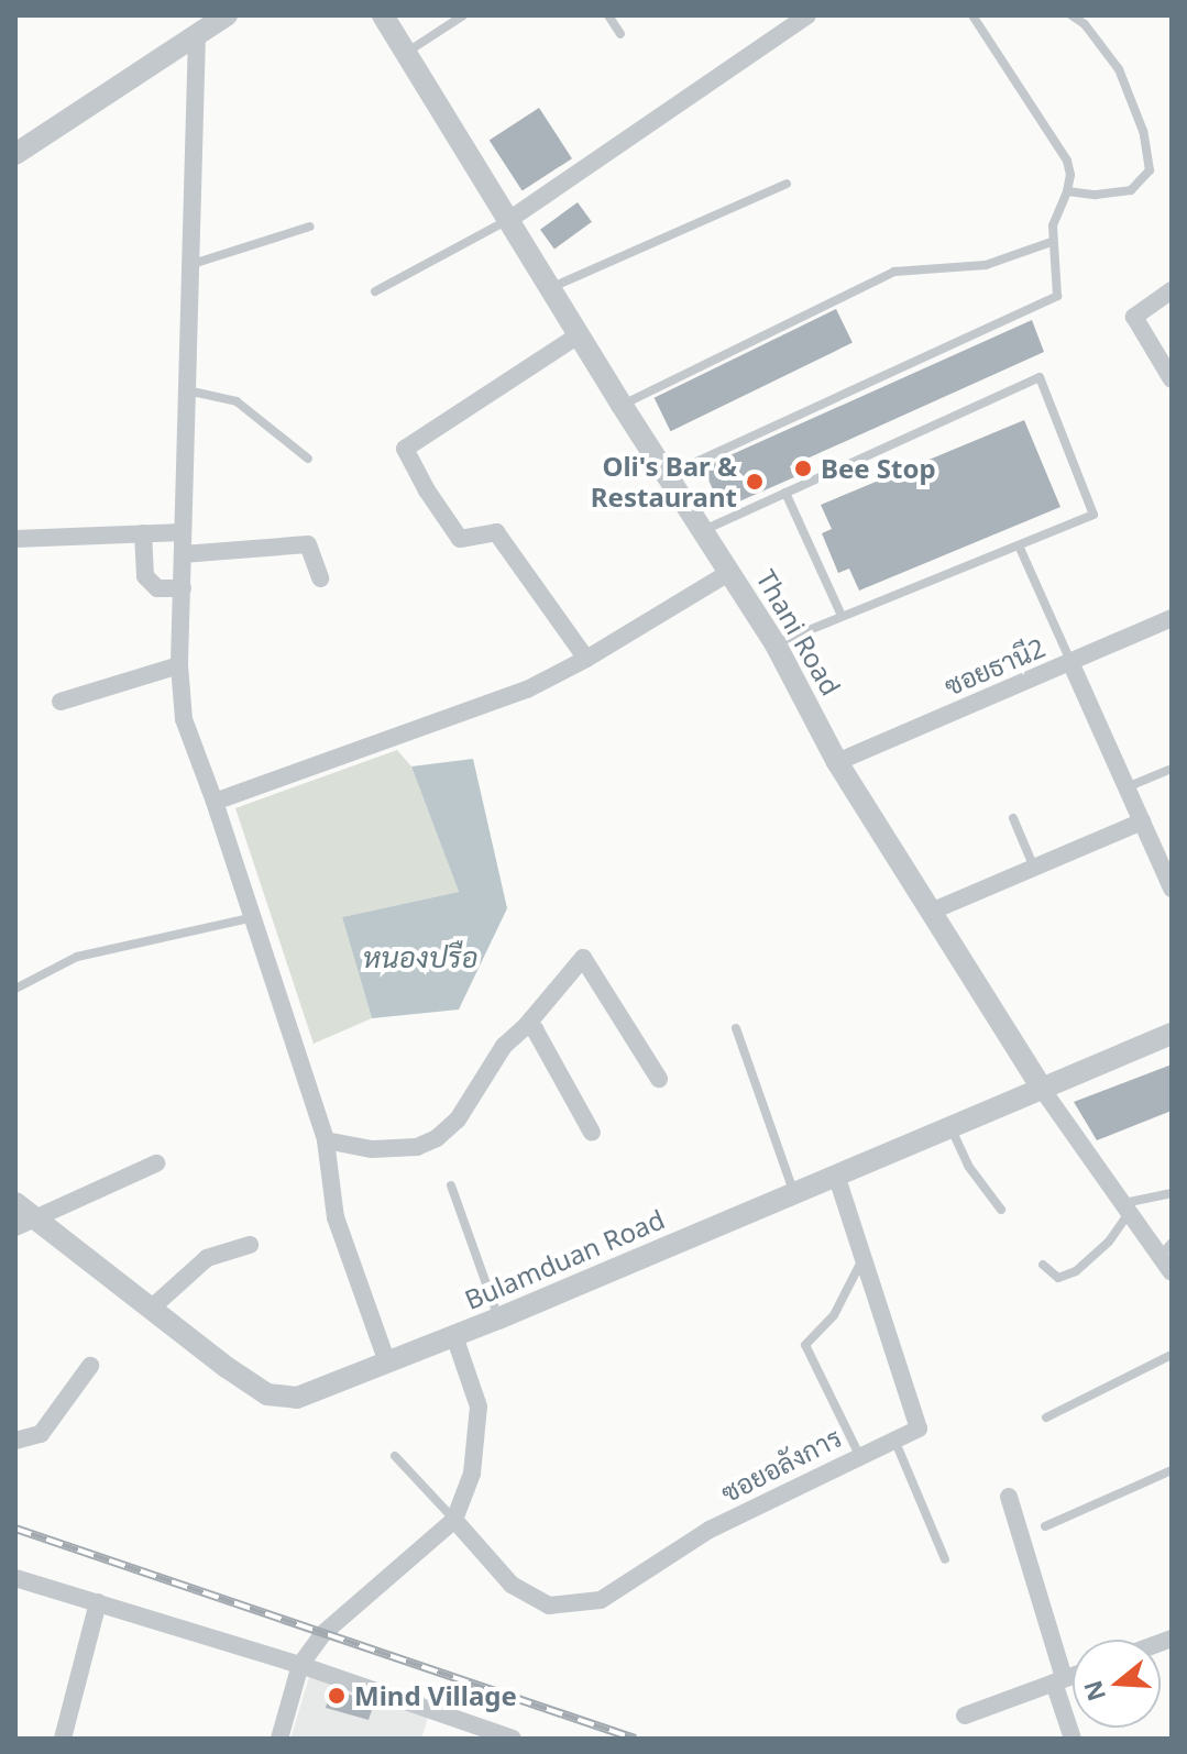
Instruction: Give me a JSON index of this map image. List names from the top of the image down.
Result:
{
  "streets": {
    "street": [
      "Thani Road",
      "ซอยธานี2",
      "Bulamduan Road",
      "ซอยอลังการ"
    ]
  },
  "crossings": [
    ["Thani Road", "ซอยธานี2"],
    ["Thani Road", "Bulamduan Road"]
  ],
  "water": ["หนองปรือ"],
  "places": ["Bee Stop", "Oli's Bar & Restaurant", "Mind Village"],
  "north": "left"
}
